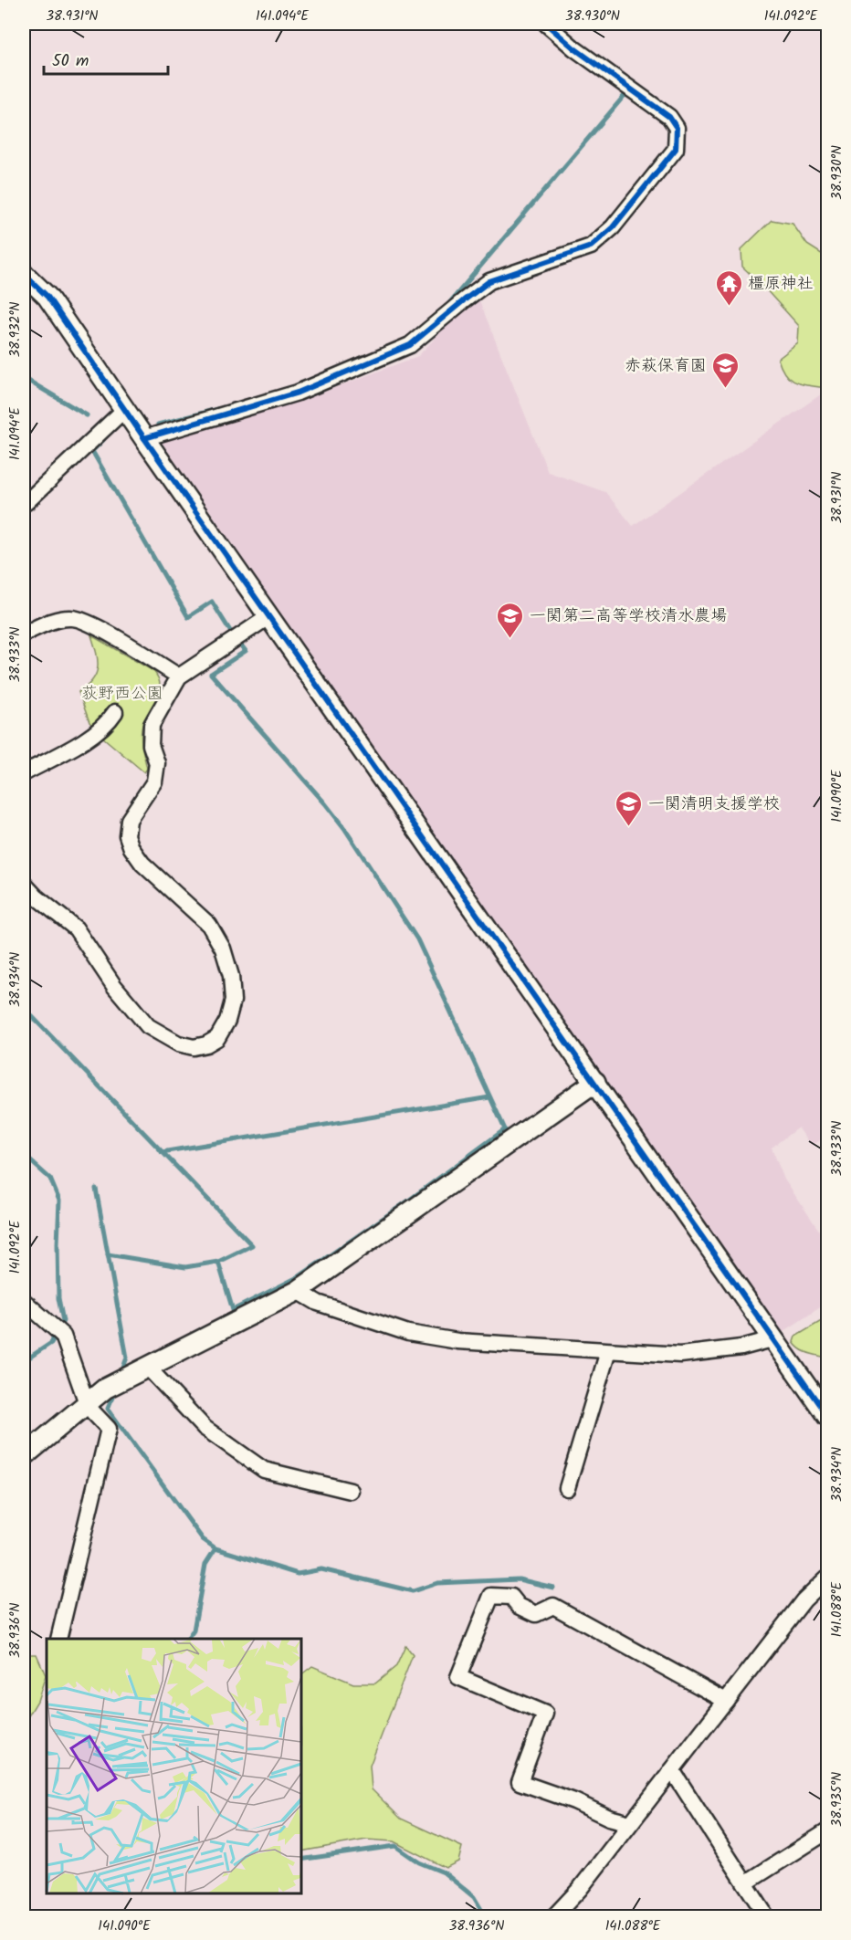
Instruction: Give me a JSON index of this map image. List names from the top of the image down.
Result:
{
  "parks": ["荻野西公園"],
  "places": {
    "temple": ["橿原神社"],
    "school or university": ["赤萩保育園", "一関第二高等学校清水農場", "一関清明支援学校"]
  },
  "scale_bar": "50 m",
  "coordinates": [
    "38.931°N",
    "141.094°E",
    "38.930°N",
    "141.092°E",
    "38.932°N",
    "38.933°N",
    "141.090°E",
    "38.934°N",
    "141.088°E",
    "38.936°N",
    "38.935°N"
  ]
}
